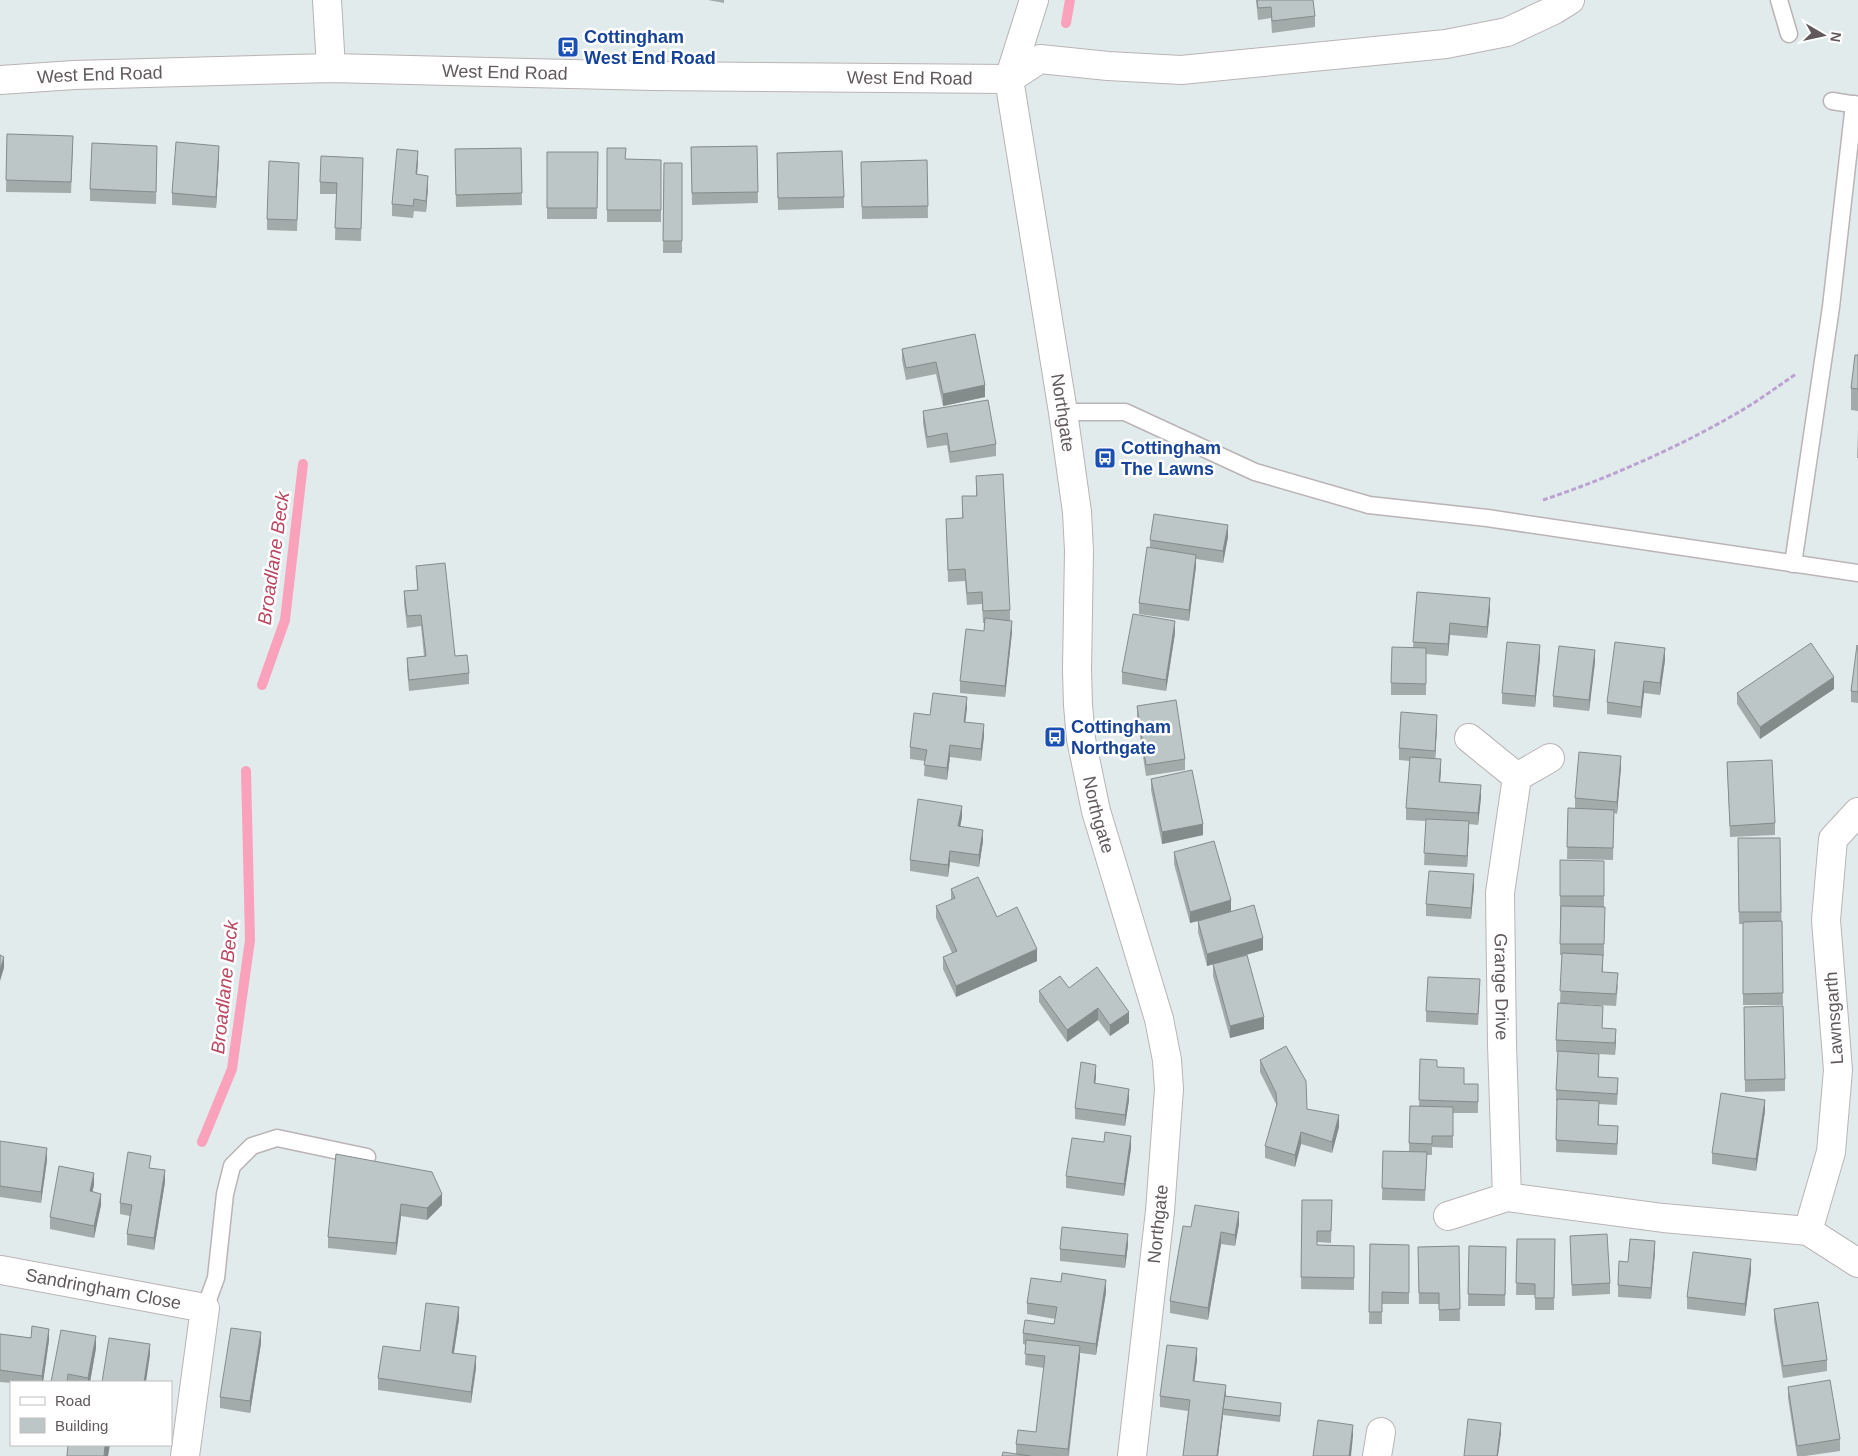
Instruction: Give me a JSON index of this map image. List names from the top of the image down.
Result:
{
  "streets": {
    "street": [
      "West End Road",
      "Northgate",
      "Grange Drive",
      "Lawnsgarth",
      "Sandringham Close"
    ]
  },
  "crossings": [
    ["West End Road", "Northgate"]
  ],
  "water": ["Broadlane Beck"],
  "places": {
    "bus stop": ["Cottingham West End Road", "Cottingham The Lawns", "Cottingham Northgate"]
  },
  "legend": ["Road", "Building"],
  "north": "right"
}
